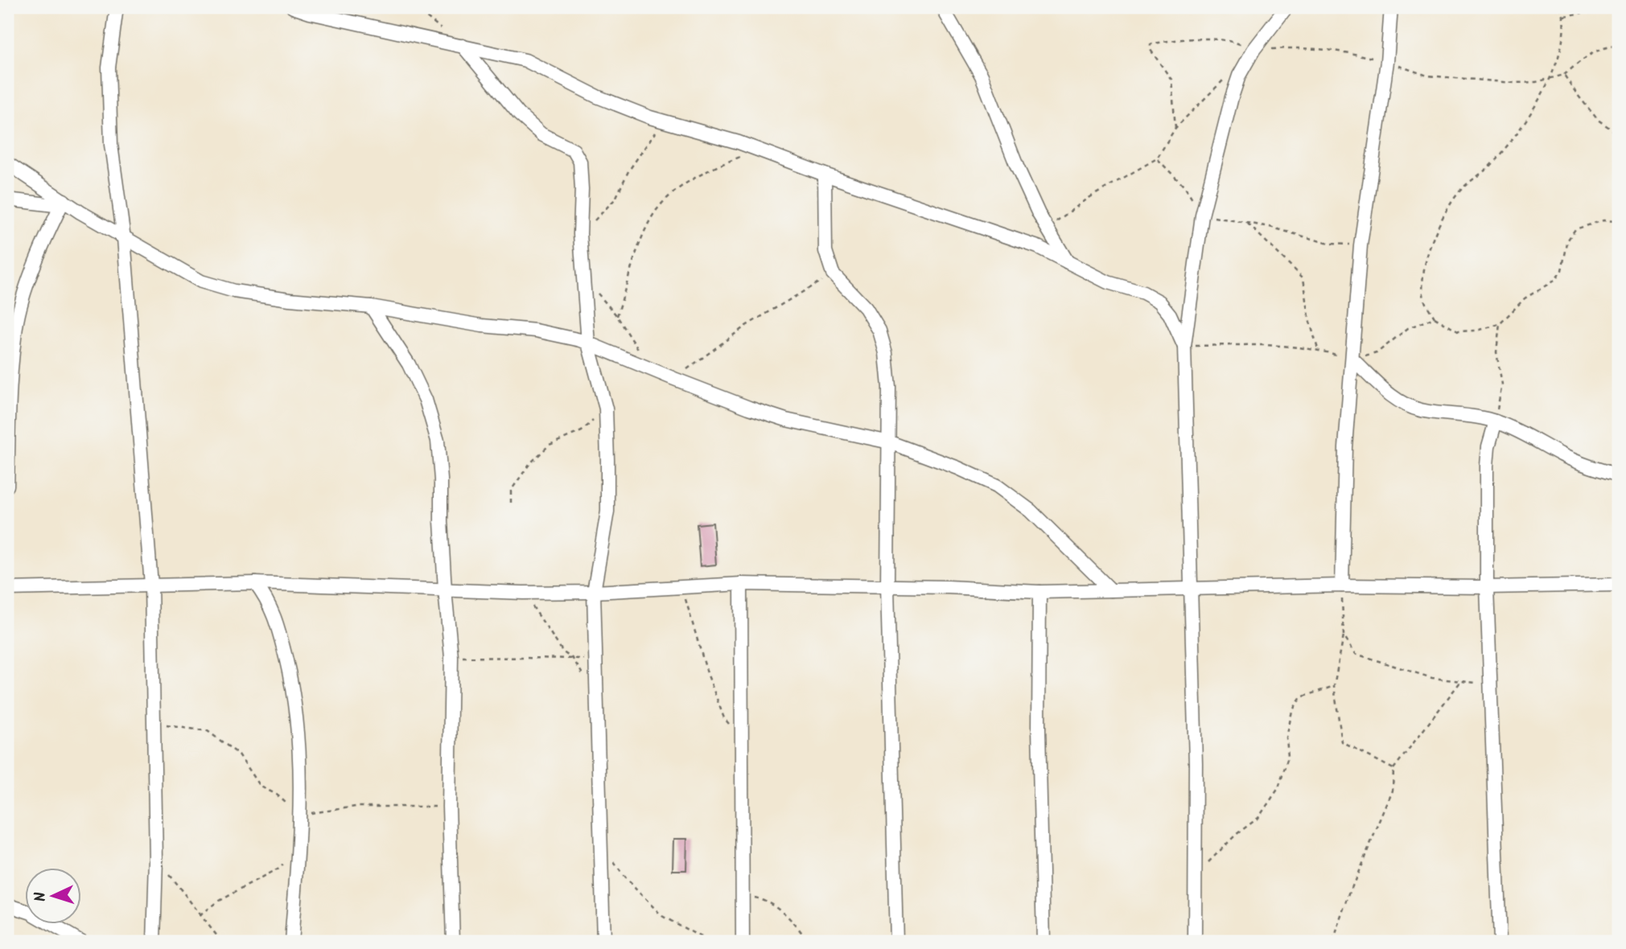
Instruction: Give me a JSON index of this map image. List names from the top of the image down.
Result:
{
  "north": "left"
}
